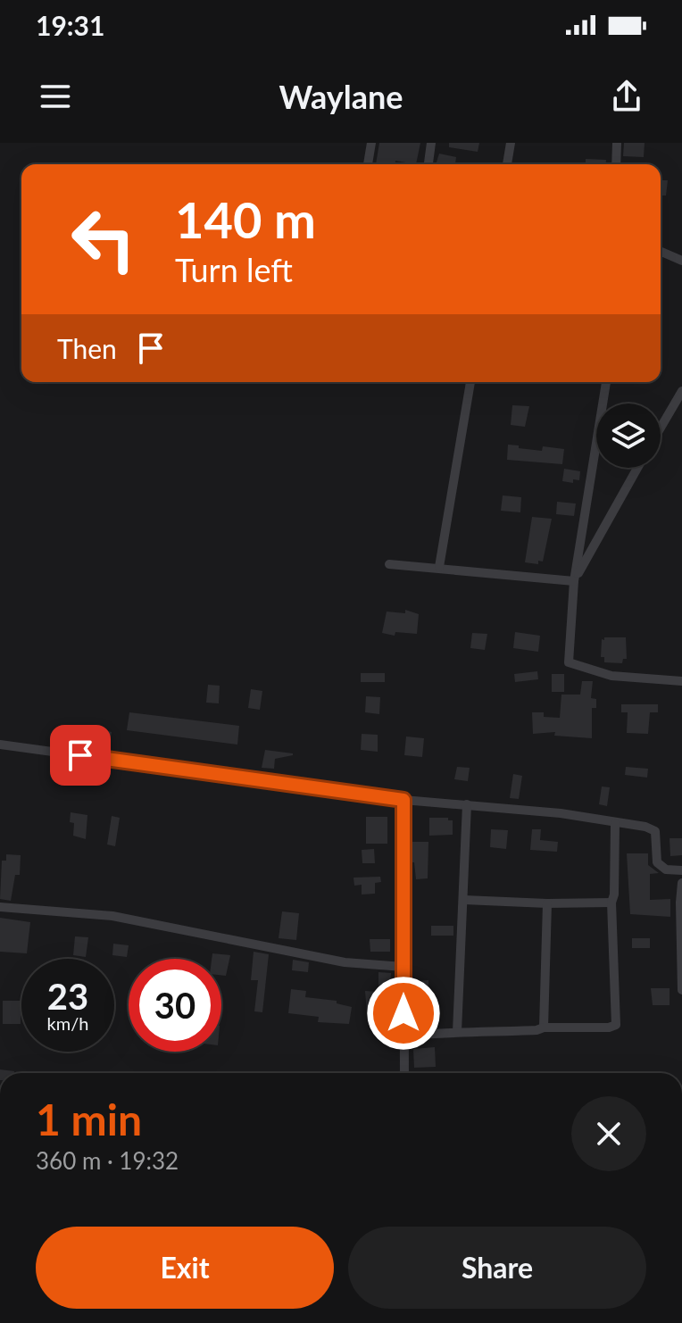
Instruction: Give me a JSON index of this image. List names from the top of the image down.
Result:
{
  "page": {
    "status": "19:31",
    "header": "Waylane",
    "turn": ["140 m", "Turn left"],
    "then": "Then",
    "speed": "23 km/h",
    "limit": "30",
    "heading": ["1 min", "360 m · 19:32"],
    "buttons": ["Exit", "Share"]
  }
}
